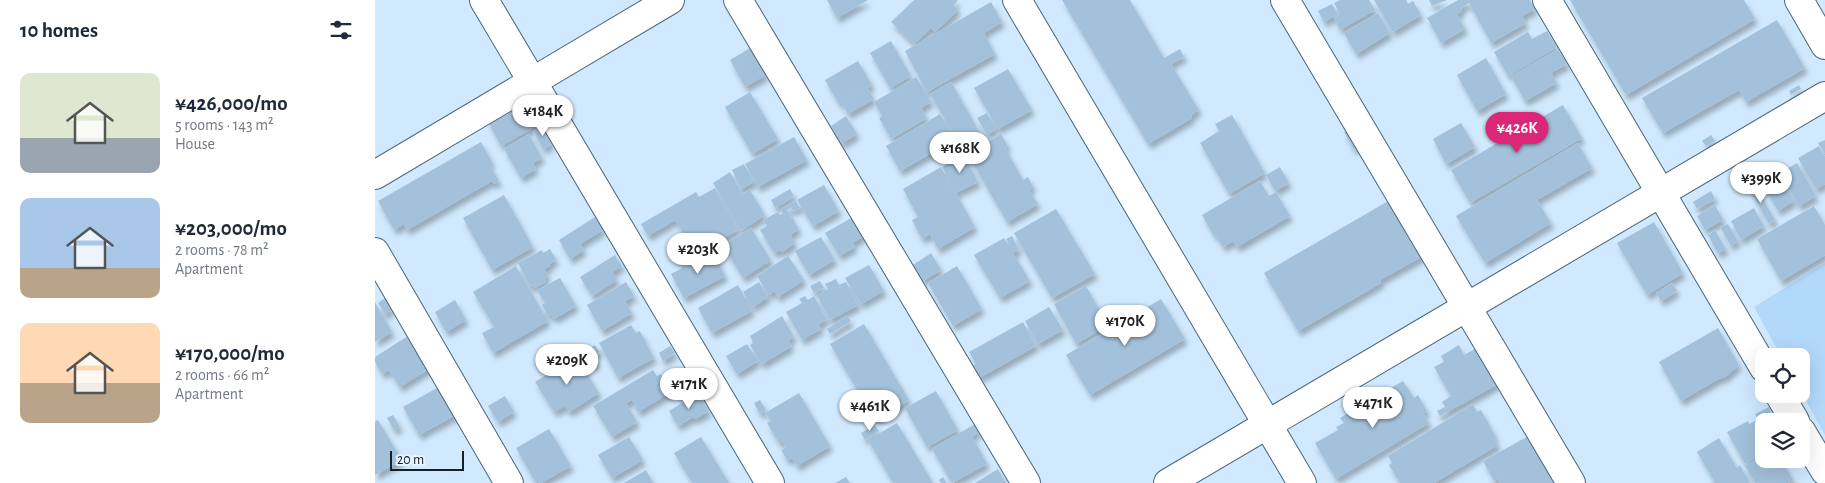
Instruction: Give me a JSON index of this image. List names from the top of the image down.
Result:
{
  "scale_bar": "20 m",
  "page": {
    "heading": "10 homes",
    "list": [
      {
        "name": "¥426,000/mo",
        "note": "5 rooms · 143 m² · House"
      },
      {
        "name": "¥203,000/mo",
        "note": "2 rooms · 78 m² · Apartment"
      },
      {
        "name": "¥170,000/mo",
        "note": "2 rooms · 66 m² · Apartment"
      }
    ],
    "price": [
      "¥184K",
      "¥426K",
      "¥168K",
      "¥399K",
      "¥203K",
      "¥170K",
      "¥209K",
      "¥171K",
      "¥471K",
      "¥461K"
    ],
    "scale": "20 m"
  }
}
